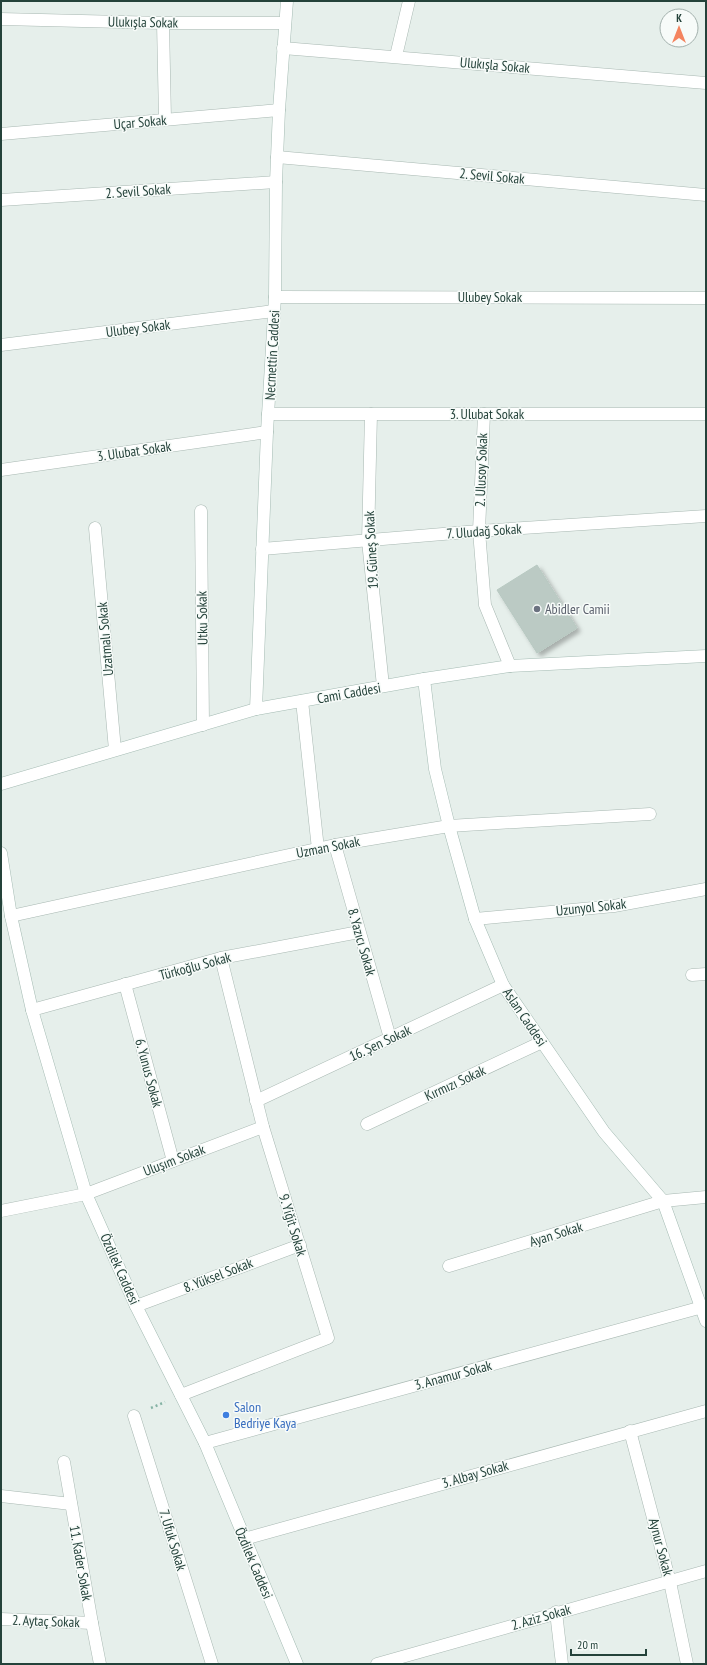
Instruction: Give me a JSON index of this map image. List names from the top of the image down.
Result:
{
  "streets": {
    "street": [
      "Ulukışla Sokak",
      "Uçar Sokak",
      "2. Sevil Sokak",
      "Ulubey Sokak",
      "Necmettin Caddesi",
      "3. Ulubat Sokak",
      "2. Ulusoy Sokak",
      "7. Uludağ Sokak",
      "19. Güneş Sokak",
      "Utku Sokak",
      "Uzatmalı Sokak",
      "Cami Caddesi",
      "Uzman Sokak",
      "Uzunyol Sokak",
      "8. Yazıcı Sokak",
      "Türkoğlu Sokak",
      "Aslan Caddesi",
      "16. Şen Sokak",
      "6. Yunus Sokak",
      "Kırmızı Sokak",
      "Uluşım Sokak",
      "9. Yiğit Sokak",
      "Ayan Sokak",
      "Özdilek Caddesi",
      "8. Yüksel Sokak",
      "3. Anamur Sokak",
      "3. Albay Sokak",
      "7. Ufuk Sokak",
      "Aynur Sokak",
      "11. Kader Sokak",
      "2. Aziz Sokak",
      "2. Aytaç Sokak"
    ]
  },
  "crossings": [
    ["Ulukışla Sokak", "Necmettin Caddesi"],
    ["Uçar Sokak", "Necmettin Caddesi"],
    ["2. Sevil Sokak", "Necmettin Caddesi"],
    ["Ulubey Sokak", "Necmettin Caddesi"],
    ["Necmettin Caddesi", "3. Ulubat Sokak"],
    ["Necmettin Caddesi", "7. Uludağ Sokak"],
    ["Necmettin Caddesi", "Cami Caddesi"],
    ["3. Ulubat Sokak", "2. Ulusoy Sokak"],
    ["3. Ulubat Sokak", "19. Güneş Sokak"],
    ["2. Ulusoy Sokak", "7. Uludağ Sokak"],
    ["2. Ulusoy Sokak", "Cami Caddesi"],
    ["7. Uludağ Sokak", "19. Güneş Sokak"],
    ["19. Güneş Sokak", "Cami Caddesi"],
    ["Utku Sokak", "Cami Caddesi"],
    ["Uzatmalı Sokak", "Cami Caddesi"],
    ["Cami Caddesi", "Aslan Caddesi"],
    ["Uzman Sokak", "8. Yazıcı Sokak"],
    ["Uzman Sokak", "Aslan Caddesi"],
    ["Uzman Sokak", "Özdilek Caddesi"],
    ["Uzunyol Sokak", "Aslan Caddesi"],
    ["8. Yazıcı Sokak", "Türkoğlu Sokak"],
    ["8. Yazıcı Sokak", "16. Şen Sokak"],
    ["Türkoğlu Sokak", "6. Yunus Sokak"],
    ["Türkoğlu Sokak", "9. Yiğit Sokak"],
    ["Türkoğlu Sokak", "Özdilek Caddesi"],
    ["Aslan Caddesi", "16. Şen Sokak"],
    ["Aslan Caddesi", "Kırmızı Sokak"],
    ["Aslan Caddesi", "Ayan Sokak"],
    ["Aslan Caddesi", "3. Anamur Sokak"],
    ["16. Şen Sokak", "9. Yiğit Sokak"],
    ["6. Yunus Sokak", "Uluşım Sokak"],
    ["Uluşım Sokak", "9. Yiğit Sokak"],
    ["Uluşım Sokak", "Özdilek Caddesi"],
    ["9. Yiğit Sokak", "Özdilek Caddesi"],
    ["9. Yiğit Sokak", "8. Yüksel Sokak"],
    ["Özdilek Caddesi", "8. Yüksel Sokak"],
    ["Özdilek Caddesi", "3. Anamur Sokak"],
    ["Özdilek Caddesi", "3. Albay Sokak"],
    ["3. Albay Sokak", "Aynur Sokak"],
    ["Aynur Sokak", "2. Aziz Sokak"],
    ["11. Kader Sokak", "2. Aytaç Sokak"]
  ],
  "places": ["Abidler Camii", "Salon Bedriye Kaya"],
  "scale_bar": "20 m",
  "north": "top"
}
